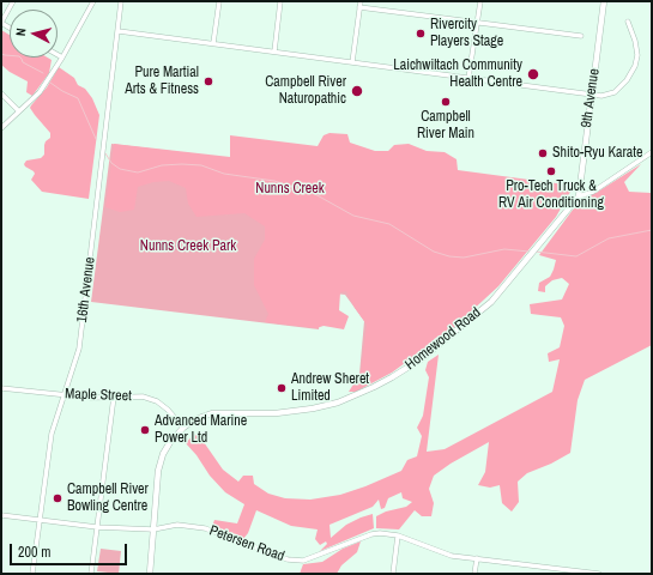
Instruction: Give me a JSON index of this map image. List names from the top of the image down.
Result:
{
  "streets": {
    "main road": ["9th Avenue", "Homewood Road"],
    "street": ["16th Avenue", "Maple Street", "Petersen Road"]
  },
  "crossings": [
    ["9th Avenue", "Homewood Road"],
    ["16th Avenue", "Maple Street"],
    ["16th Avenue", "Petersen Road"],
    ["Homewood Road", "Maple Street"]
  ],
  "parks": ["Nunns Creek", "Nunns Creek Park"],
  "places": [
    "Rivercity Players Stage",
    "Laichwiltach Community Health Centre",
    "Pure Martial Arts & Fitness",
    "Campbell River Naturopathic",
    "Campbell River Main",
    "Shito-Ryu Karate",
    "Pro-Tech Truck & RV Air Conditioning",
    "Andrew Sheret Limited",
    "Advanced Marine Power Ltd",
    "Campbell River Bowling Centre"
  ],
  "scale_bar": "200 m",
  "north": "left"
}
